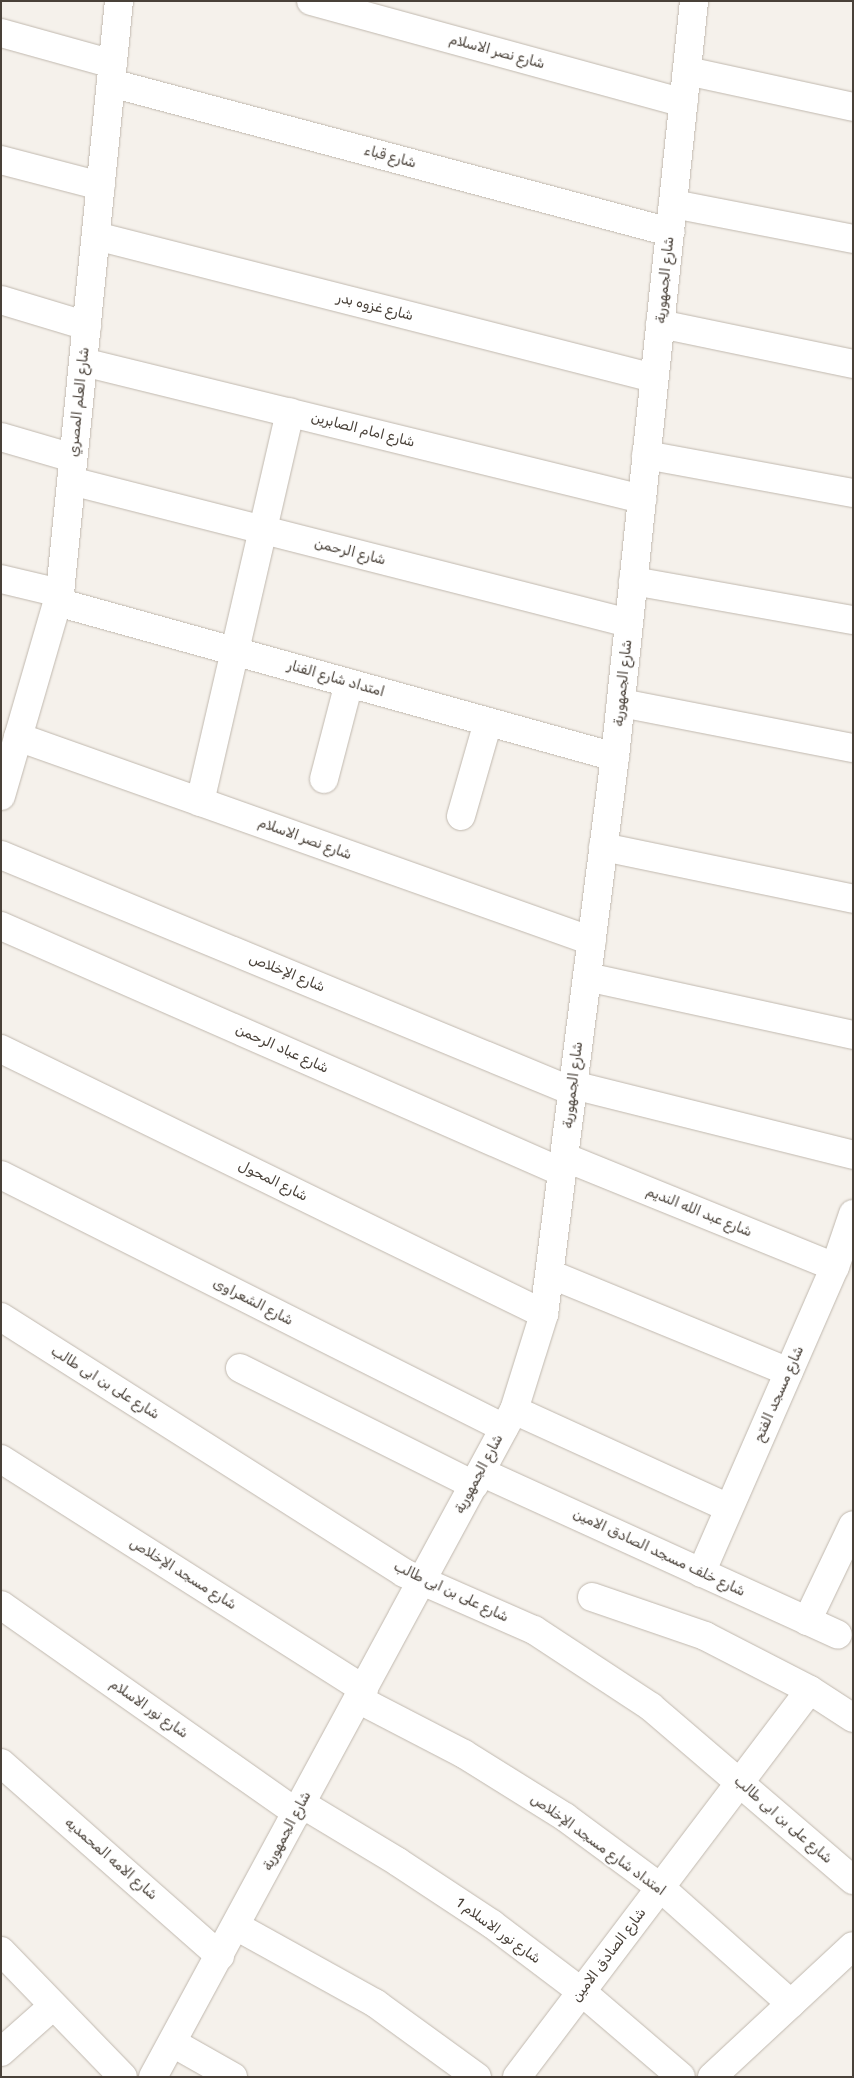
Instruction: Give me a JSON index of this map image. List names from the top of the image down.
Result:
{
  "streets": {
    "street": [
      "شارع نصر الاسلام",
      "شارع قباء",
      "شارع الجمهورية",
      "شارع غزوه بدر",
      "شارع العلم المصري",
      "شارع امام الصابرين",
      "شارع الرحمن",
      "امتداد شارع الفنار",
      "شارع الإخلاص",
      "شارع عباد الرحمن",
      "شارع المحول",
      "شارع عبد الله النديم",
      "شارع الشعراوى",
      "شارع على بن ابى طالب",
      "شارع مسجد الفتح",
      "شارع خلف مسجد الصادق الامين",
      "شارع مسجد الإخلاص",
      "شارع نور الاسلام",
      "امتداد شارع مسجد الإخلاص",
      "شارع الامه المحمديه",
      "شارع نور الاسلام 1",
      "شارع الصادق الامين"
    ]
  },
  "crossings": [
    ["شارع نصر الاسلام", "شارع الجمهورية"],
    ["شارع نصر الاسلام", "شارع العلم المصري"],
    ["شارع قباء", "شارع الجمهورية"],
    ["شارع قباء", "شارع العلم المصري"],
    ["شارع الجمهورية", "شارع غزوه بدر"],
    ["شارع الجمهورية", "شارع امام الصابرين"],
    ["شارع الجمهورية", "شارع الرحمن"],
    ["شارع الجمهورية", "امتداد شارع الفنار"],
    ["شارع الجمهورية", "شارع الإخلاص"],
    ["شارع الجمهورية", "شارع عباد الرحمن"],
    ["شارع الجمهورية", "شارع المحول"],
    ["شارع الجمهورية", "شارع عبد الله النديم"],
    ["شارع الجمهورية", "شارع الشعراوى"],
    ["شارع الجمهورية", "شارع على بن ابى طالب"],
    ["شارع الجمهورية", "شارع خلف مسجد الصادق الامين"],
    ["شارع الجمهورية", "شارع مسجد الإخلاص"],
    ["شارع الجمهورية", "شارع نور الاسلام"],
    ["شارع الجمهورية", "امتداد شارع مسجد الإخلاص"],
    ["شارع الجمهورية", "شارع الامه المحمديه"],
    ["شارع الجمهورية", "شارع نور الاسلام 1"],
    ["شارع غزوه بدر", "شارع العلم المصري"],
    ["شارع العلم المصري", "شارع امام الصابرين"],
    ["شارع العلم المصري", "شارع الرحمن"],
    ["شارع العلم المصري", "امتداد شارع الفنار"],
    ["شارع عباد الرحمن", "شارع عبد الله النديم"],
    ["شارع عبد الله النديم", "شارع مسجد الفتح"],
    ["شارع الشعراوى", "شارع مسجد الفتح"],
    ["شارع على بن ابى طالب", "شارع الصادق الامين"],
    ["شارع مسجد الفتح", "شارع خلف مسجد الصادق الامين"],
    ["شارع مسجد الإخلاص", "امتداد شارع مسجد الإخلاص"],
    ["شارع نور الاسلام", "شارع نور الاسلام 1"],
    ["امتداد شارع مسجد الإخلاص", "شارع الصادق الامين"],
    ["شارع نور الاسلام 1", "شارع الصادق الامين"]
  ]
}
